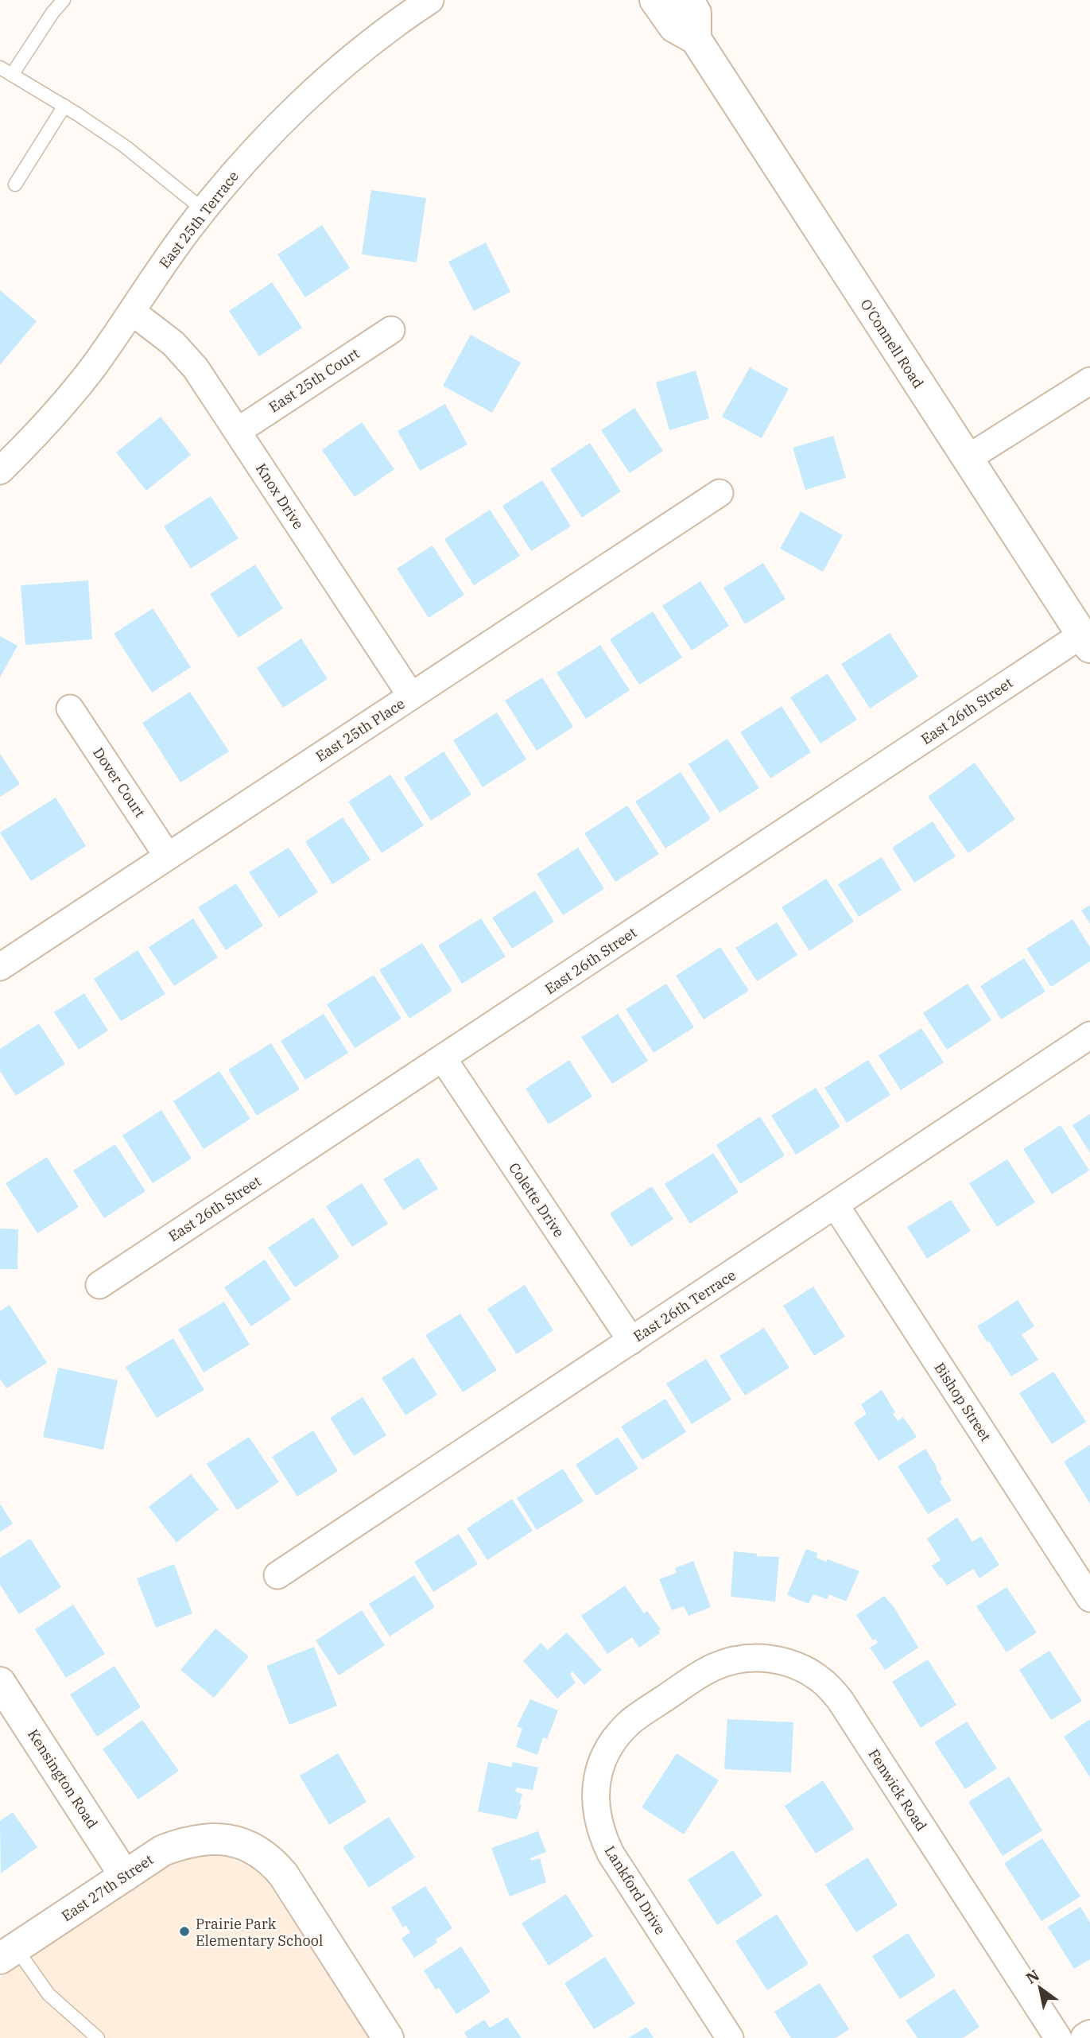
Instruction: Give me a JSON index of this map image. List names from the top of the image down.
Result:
{
  "streets": {
    "street": [
      "East 25th Terrace",
      "O'Connell Road",
      "East 25th Court",
      "Knox Drive",
      "East 26th Street",
      "East 25th Place",
      "Dover Court",
      "Colette Drive",
      "East 26th Terrace",
      "Bishop Street",
      "Kensington Road",
      "Fenwick Road",
      "East 27th Street",
      "Lankford Drive"
    ]
  },
  "crossings": [
    ["East 25th Terrace", "Knox Drive"],
    ["O'Connell Road", "East 26th Street"],
    ["East 25th Court", "Knox Drive"],
    ["Knox Drive", "East 25th Place"],
    ["East 26th Street", "Colette Drive"],
    ["East 25th Place", "Dover Court"],
    ["Colette Drive", "East 26th Terrace"],
    ["East 26th Terrace", "Bishop Street"],
    ["Kensington Road", "East 27th Street"],
    ["Fenwick Road", "Lankford Drive"]
  ],
  "places": ["Prairie Park Elementary School"],
  "north": "top left"
}
